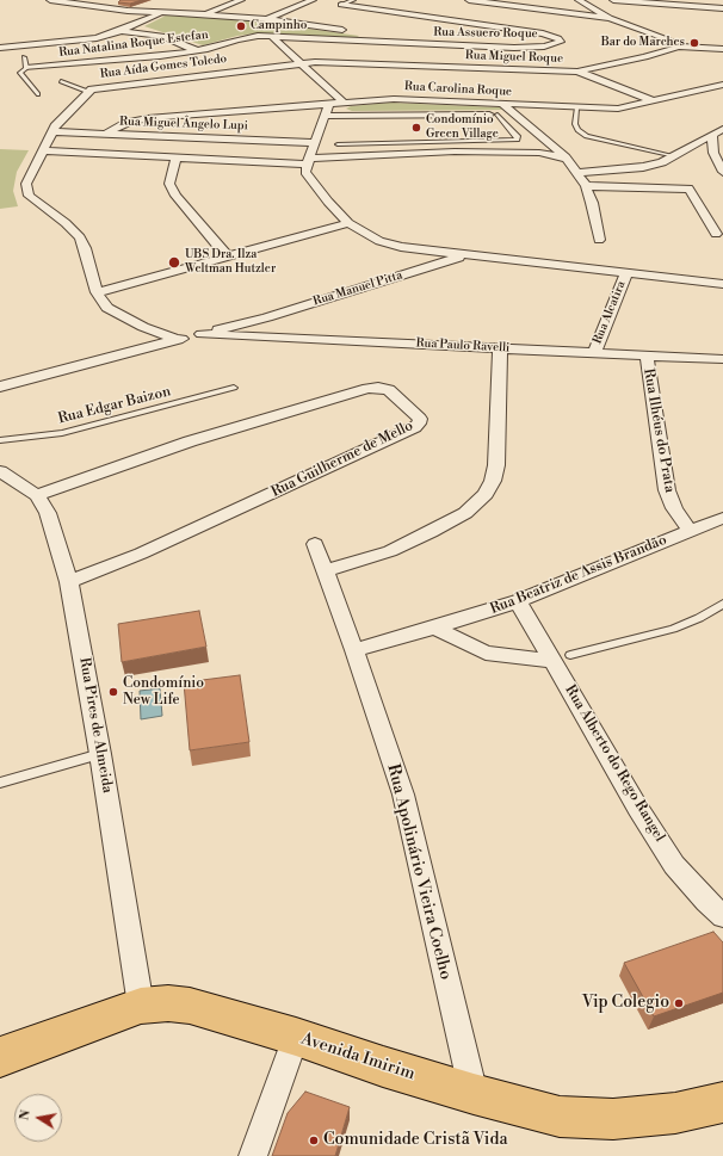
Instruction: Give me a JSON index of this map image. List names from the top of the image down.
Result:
{
  "streets": {
    "main road": ["Avenida Imirim"],
    "street": [
      "Rua Assuero Roque",
      "Rua Natalina Roque Estefan",
      "Rua Miguel Roque",
      "Rua Aída Gomes Toledo",
      "Rua Carolina Roque",
      "Rua Miguel Ângelo Lupi",
      "Rua Manuel Pitta",
      "Rua Alcatira",
      "Rua Paulo Ravelli",
      "Rua Ilhéus do Prata",
      "Rua Guilherme de Mello",
      "Rua Beatriz de Assis Brandão",
      "Rua Pires de Almeida",
      "Rua Alberto do Rego Rangel",
      "Rua Apolinário Vieira Coelho"
    ],
    "lane": ["Rua Edgar Baizon"]
  },
  "crossings": [
    ["Rua Assuero Roque", "Rua Natalina Roque Estefan"],
    ["Rua Miguel Roque", "Rua Aída Gomes Toledo"],
    ["Rua Aída Gomes Toledo", "Rua Miguel Ângelo Lupi"],
    ["Rua Aída Gomes Toledo", "Rua Manuel Pitta"],
    ["Rua Carolina Roque", "Rua Miguel Ângelo Lupi"],
    ["Rua Manuel Pitta", "Rua Alcatira"],
    ["Rua Manuel Pitta", "Rua Paulo Ravelli"],
    ["Rua Alcatira", "Rua Paulo Ravelli"],
    ["Rua Paulo Ravelli", "Rua Ilhéus do Prata"],
    ["Rua Ilhéus do Prata", "Rua Beatriz de Assis Brandão"],
    ["Rua Guilherme de Mello", "Rua Pires de Almeida"],
    ["Rua Beatriz de Assis Brandão", "Rua Alberto do Rego Rangel"],
    ["Rua Beatriz de Assis Brandão", "Rua Apolinário Vieira Coelho"],
    ["Rua Pires de Almeida", "Avenida Imirim"],
    ["Rua Apolinário Vieira Coelho", "Avenida Imirim"]
  ],
  "places": [
    "Campinho",
    "Bar do Marches",
    "Condomínio Green Village",
    "UBS Dra. Ilza Weltman Hutzler",
    "Condomínio New Life",
    "Vip Colegio",
    "Comunidade Cristã Vida"
  ],
  "north": "left"
}
